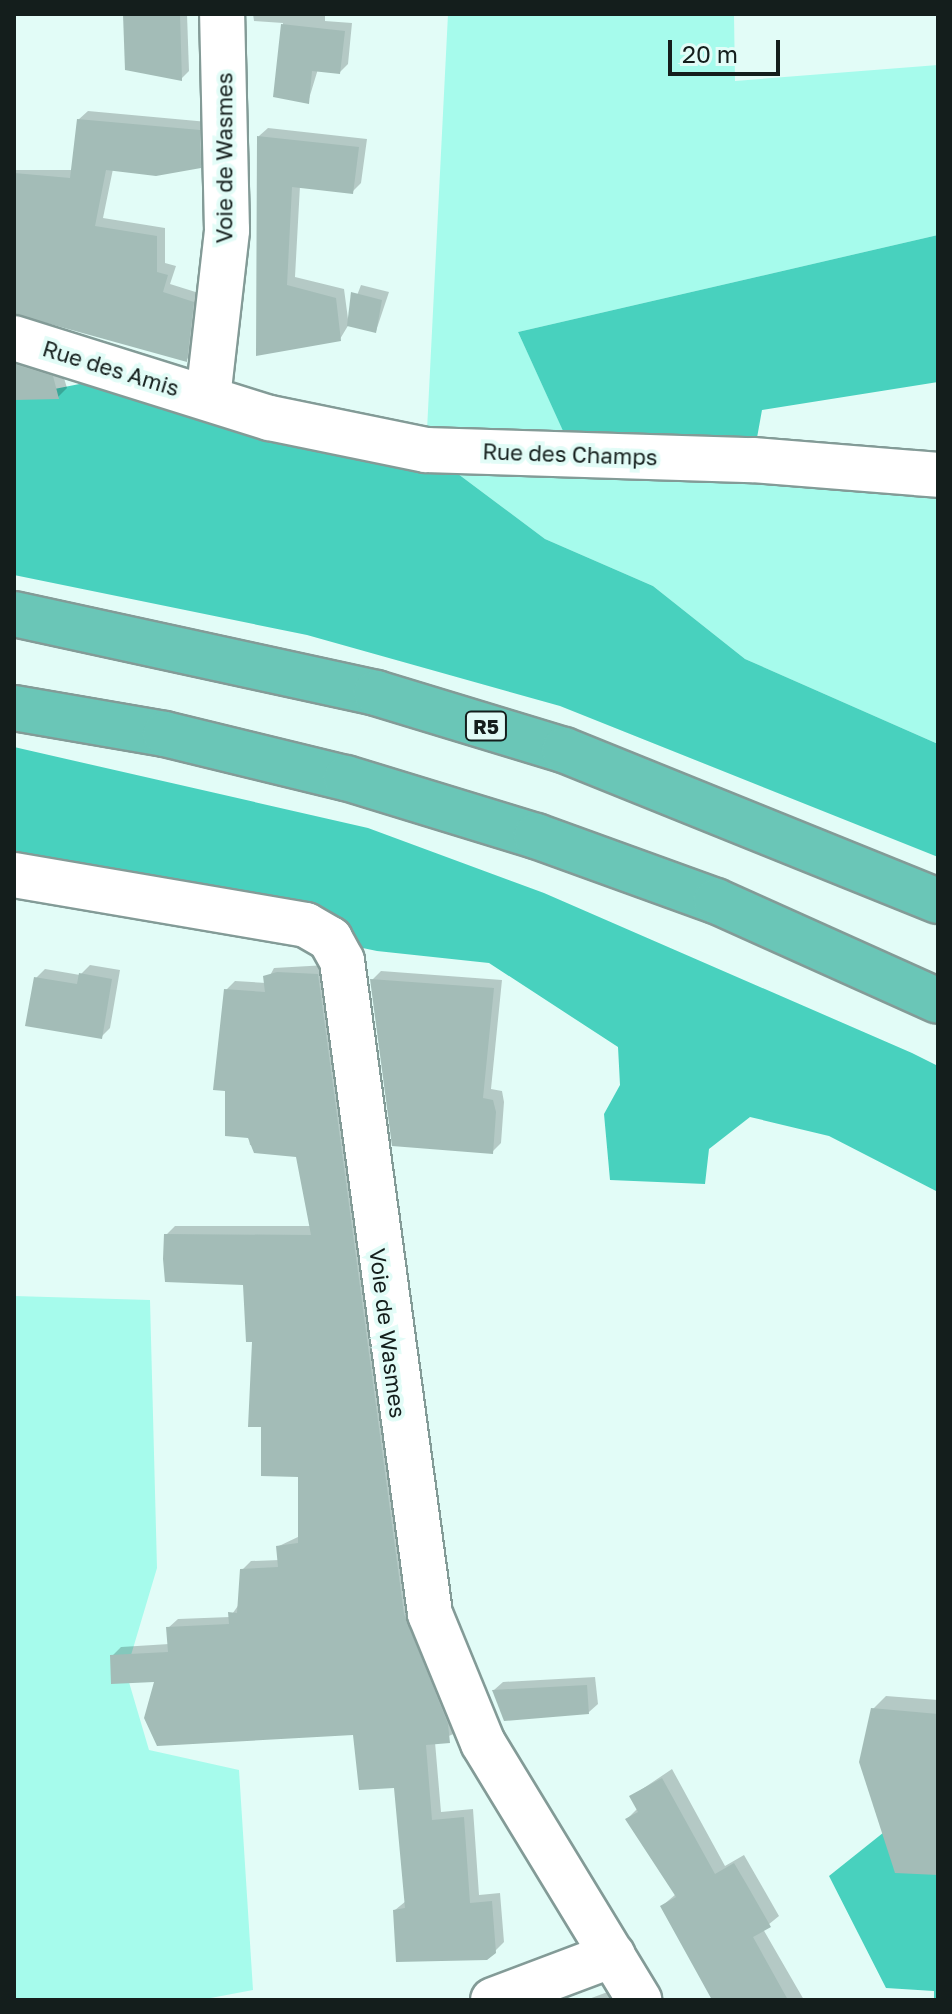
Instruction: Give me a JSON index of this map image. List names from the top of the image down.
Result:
{
  "streets": {
    "highway": ["R5"],
    "street": ["Voie de Wasmes", "Rue des Amis", "Rue des Champs"]
  },
  "crossings": [
    ["Voie de Wasmes", "Rue des Amis"],
    ["Voie de Wasmes", "Rue des Champs"],
    ["Rue des Amis", "Rue des Champs"]
  ],
  "scale_bar": "20 m"
}
